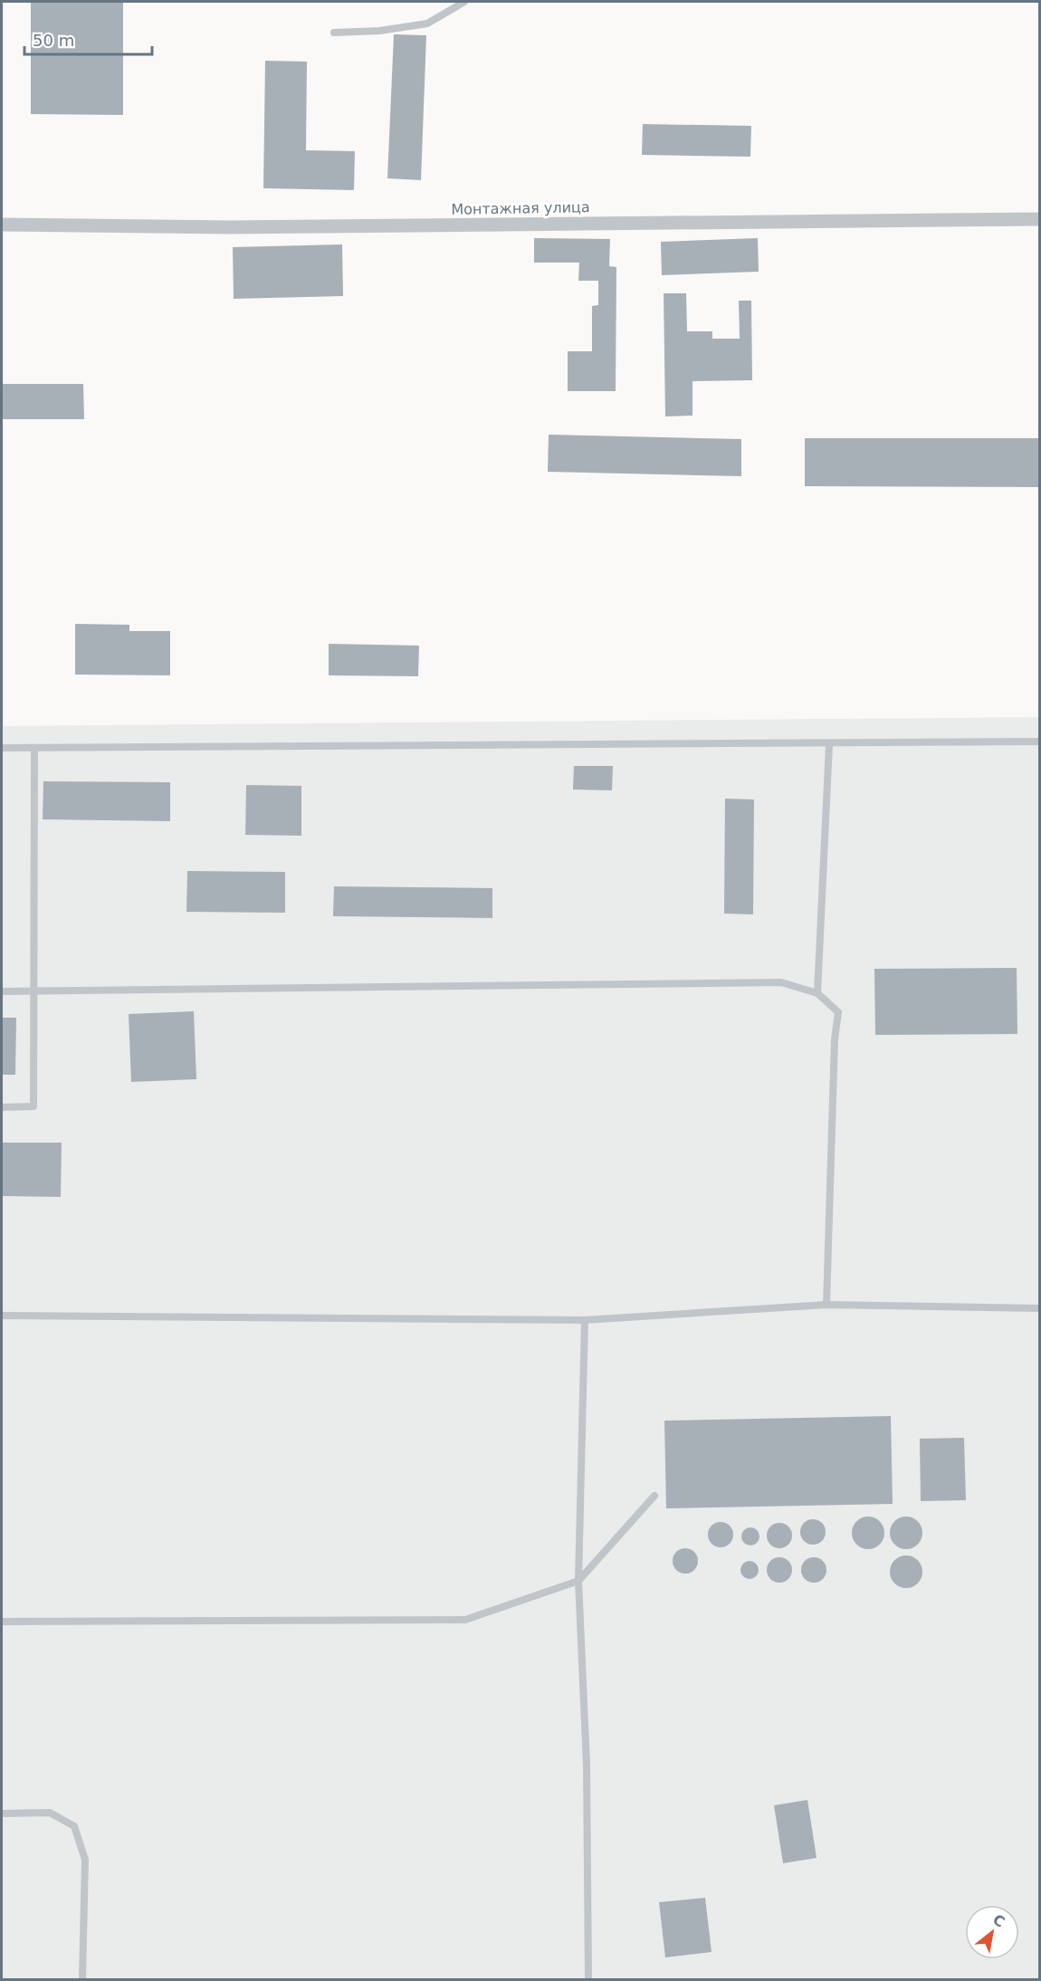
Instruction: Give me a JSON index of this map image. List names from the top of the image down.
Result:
{
  "streets": {
    "street": ["Монтажная улица"]
  },
  "scale_bar": "50 m",
  "north": "top right"
}
